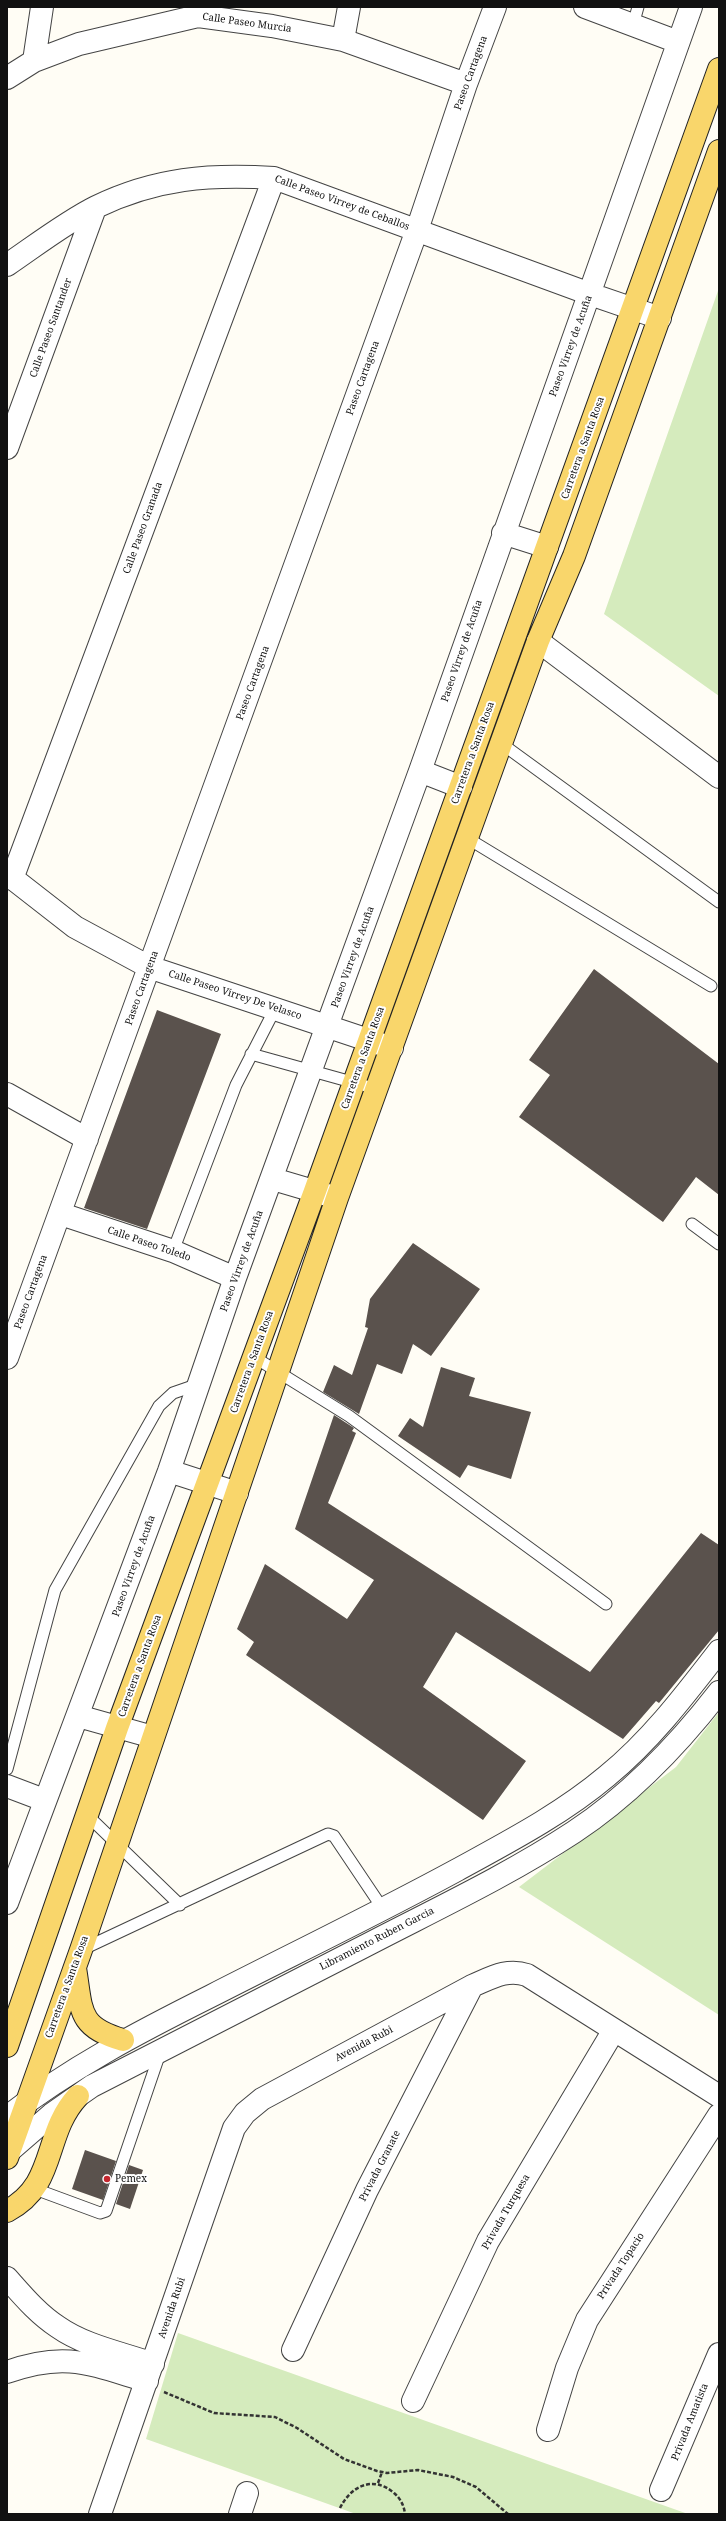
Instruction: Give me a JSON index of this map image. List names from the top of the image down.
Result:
{
  "streets": {
    "main road": ["Carretera a Santa Rosa"],
    "street": [
      "Calle Paseo Murcia",
      "Paseo Cartagena",
      "Calle Paseo Virrey de Ceballos",
      "Calle Paseo Santander",
      "Paseo Virrey de Acuña",
      "Calle Paseo Granada",
      "Calle Paseo Virrey De Velasco",
      "Calle Paseo Toledo",
      "Libramiento Ruben Garcia",
      "Avenida Rubi",
      "Privada Granate",
      "Privada Turquesa",
      "Privada Topacio",
      "Privada Amatista"
    ]
  },
  "crossings": [
    ["Calle Paseo Murcia", "Paseo Cartagena"],
    ["Paseo Cartagena", "Calle Paseo Virrey de Ceballos"],
    ["Paseo Cartagena", "Calle Paseo Virrey De Velasco"],
    ["Paseo Cartagena", "Calle Paseo Toledo"],
    ["Calle Paseo Virrey de Ceballos", "Calle Paseo Santander"],
    ["Calle Paseo Virrey de Ceballos", "Paseo Virrey de Acuña"],
    ["Calle Paseo Virrey de Ceballos", "Carretera a Santa Rosa"],
    ["Calle Paseo Virrey de Ceballos", "Calle Paseo Granada"],
    ["Paseo Virrey de Acuña", "Calle Paseo Virrey De Velasco"],
    ["Paseo Virrey de Acuña", "Calle Paseo Toledo"],
    ["Carretera a Santa Rosa", "Calle Paseo Virrey De Velasco"],
    ["Carretera a Santa Rosa", "Libramiento Ruben Garcia"],
    ["Calle Paseo Granada", "Calle Paseo Virrey De Velasco"],
    ["Avenida Rubi", "Privada Granate"],
    ["Avenida Rubi", "Privada Turquesa"]
  ],
  "places": ["Pemex"]
}
